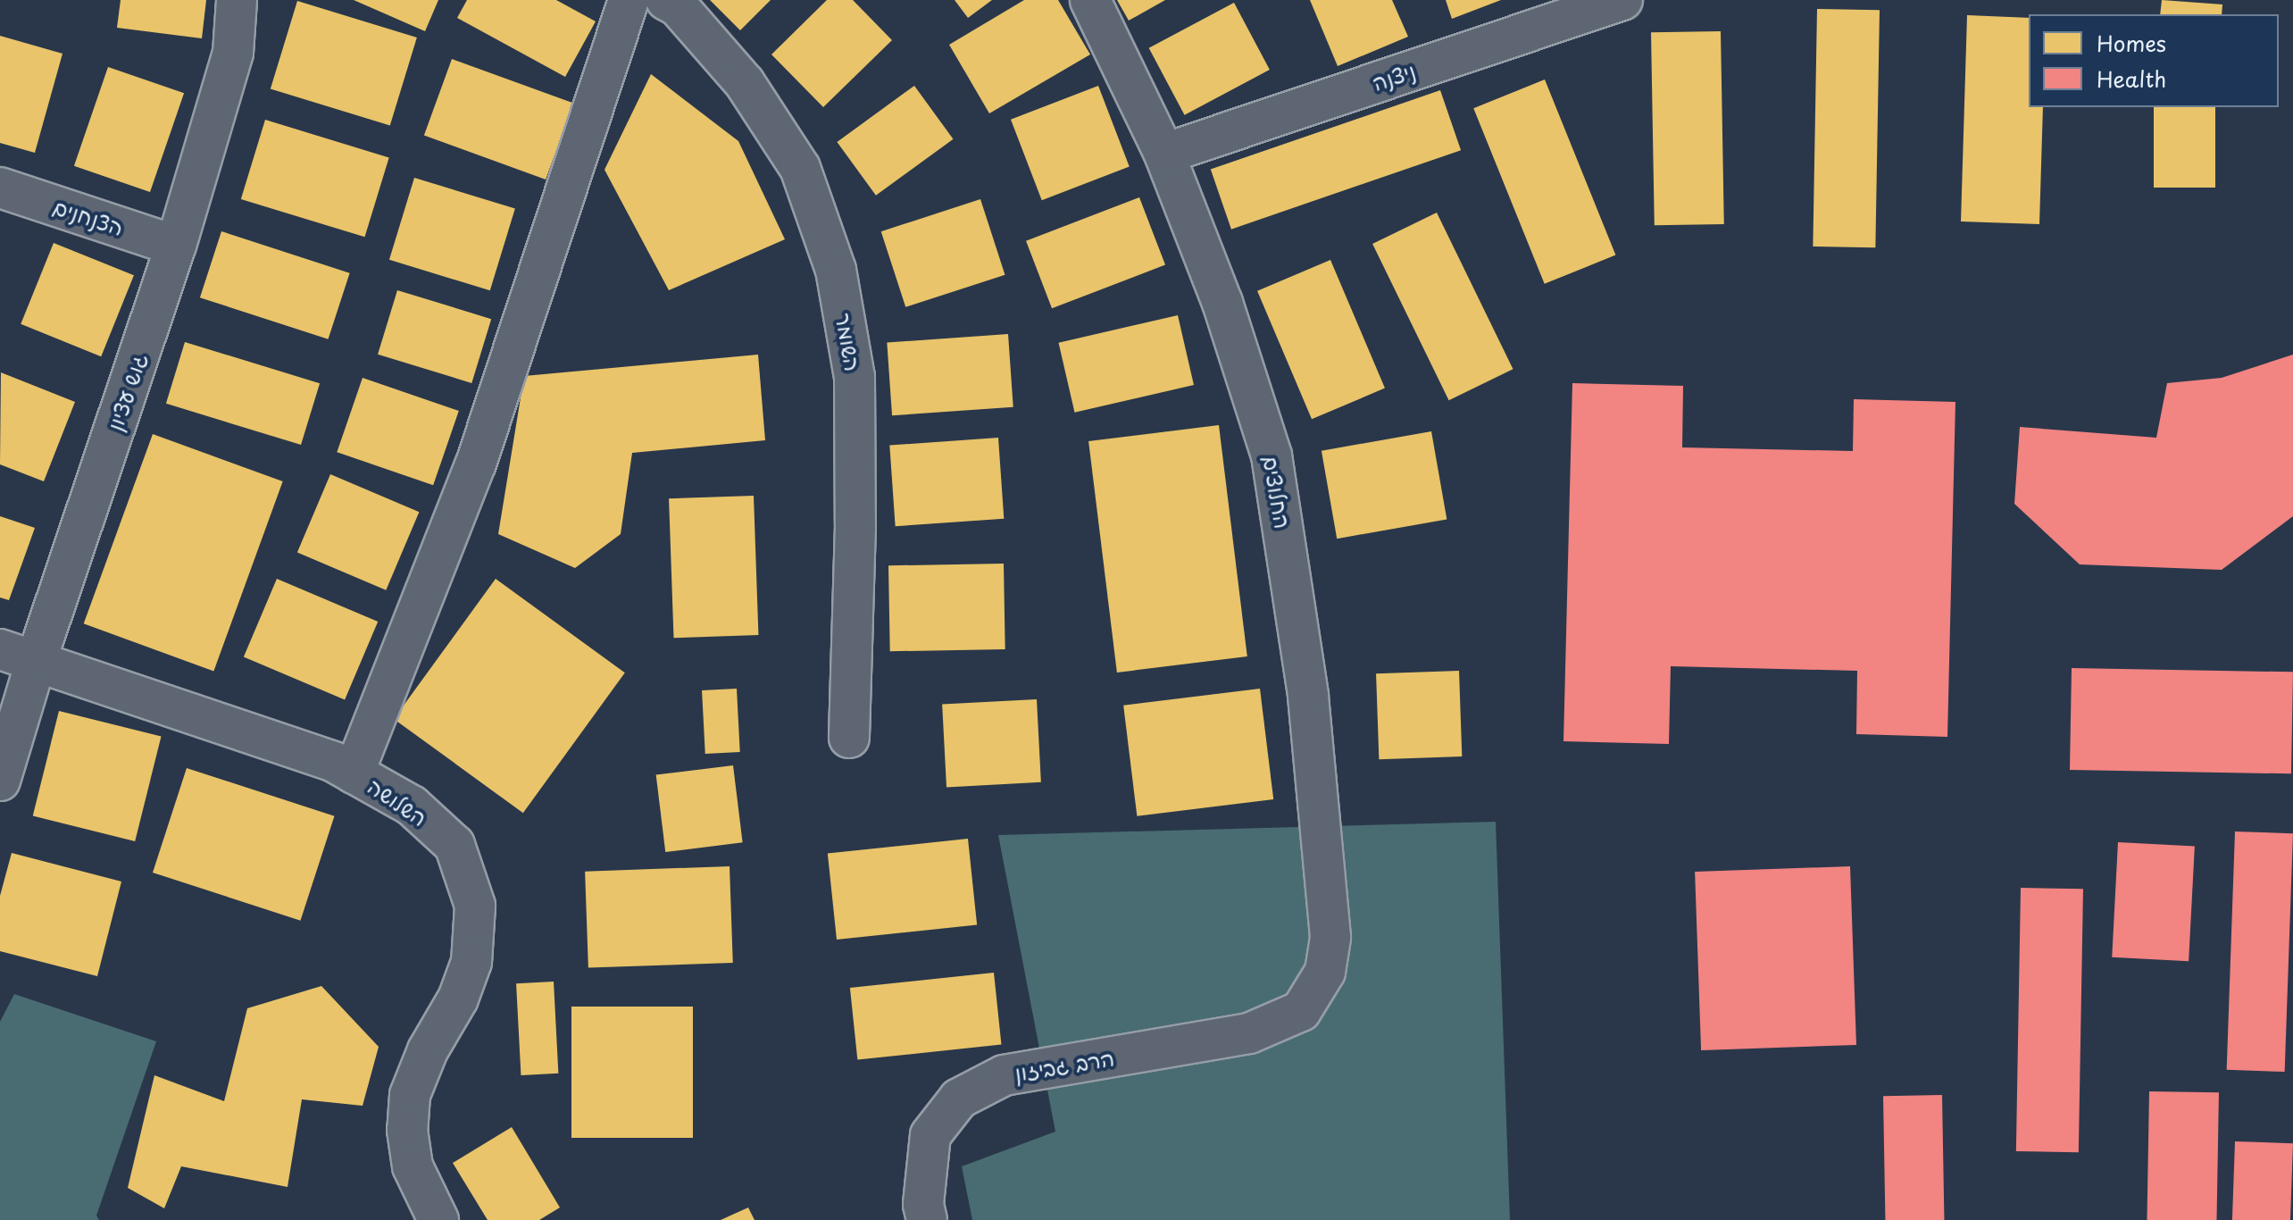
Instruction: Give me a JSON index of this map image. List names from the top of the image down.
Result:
{
  "streets": {
    "street": [
      "ניצנה",
      "הצנחנים",
      "השומר",
      "גוש עציון",
      "החלוצים",
      "השלושה",
      "הרב גביזון"
    ]
  },
  "crossings": [
    ["ניצנה", "החלוצים"],
    ["הצנחנים", "גוש עציון"],
    ["גוש עציון", "השלושה"],
    ["החלוצים", "הרב גביזון"]
  ],
  "legend": ["Homes", "Health"]
}
